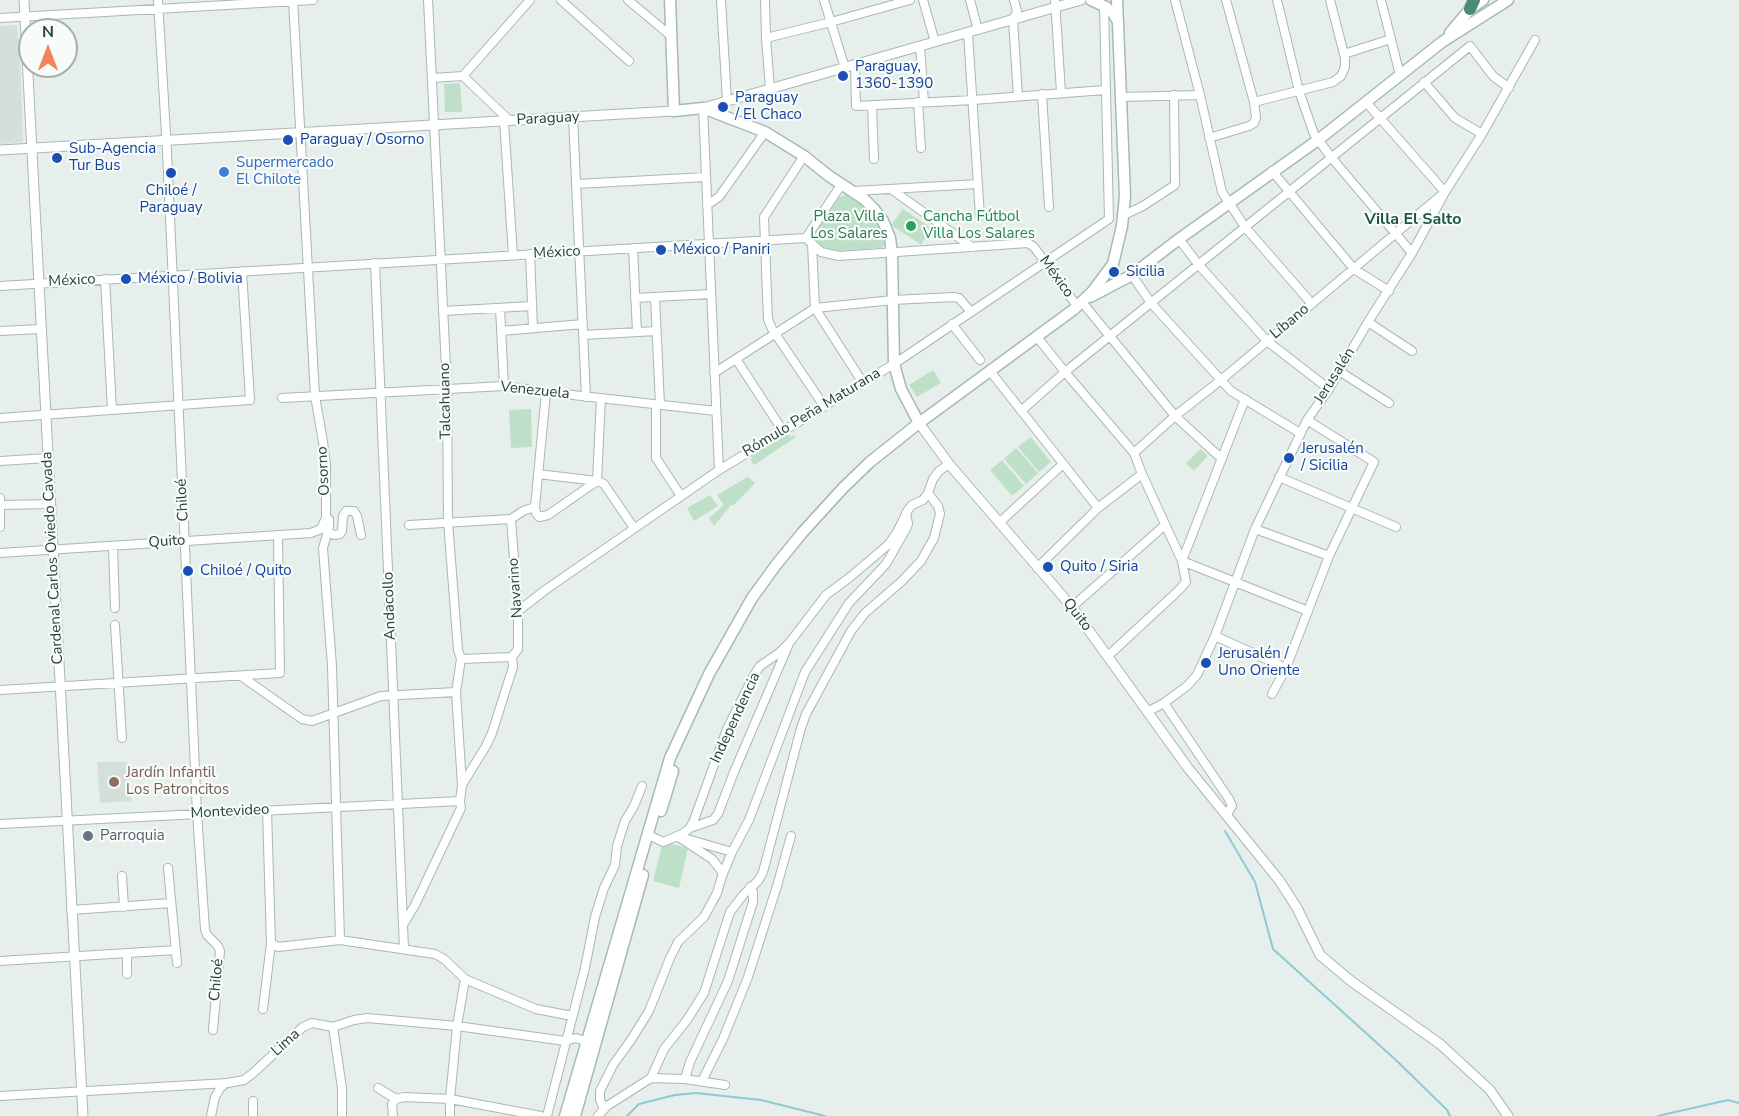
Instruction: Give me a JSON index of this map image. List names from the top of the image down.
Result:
{
  "streets": {
    "main road": ["Paraguay"],
    "street": [
      "México",
      "Líbano",
      "Jerusalén",
      "Venezuela",
      "Talcahuano",
      "Rómulo Peña Maturana",
      "Osorno",
      "Chiloé",
      "Quito",
      "Cardenal Carlos Oviedo Cavada",
      "Navarino",
      "Andacollo",
      "Independencia",
      "Montevideo",
      "Lima"
    ]
  },
  "crossings": [
    ["Paraguay", "Talcahuano"],
    ["Paraguay", "Osorno"],
    ["Paraguay", "Chiloé"],
    ["Paraguay", "Cardenal Carlos Oviedo Cavada"],
    ["México", "Líbano"],
    ["México", "Talcahuano"],
    ["México", "Rómulo Peña Maturana"],
    ["México", "Osorno"],
    ["México", "Chiloé"],
    ["México", "Cardenal Carlos Oviedo Cavada"],
    ["México", "Andacollo"],
    ["Líbano", "Jerusalén"],
    ["Jerusalén", "Quito"],
    ["Venezuela", "Talcahuano"],
    ["Venezuela", "Osorno"],
    ["Venezuela", "Andacollo"],
    ["Talcahuano", "Navarino"],
    ["Talcahuano", "Montevideo"],
    ["Rómulo Peña Maturana", "Navarino"],
    ["Osorno", "Quito"],
    ["Osorno", "Montevideo"],
    ["Chiloé", "Quito"],
    ["Chiloé", "Montevideo"],
    ["Quito", "Cardenal Carlos Oviedo Cavada"],
    ["Quito", "Independencia"],
    ["Cardenal Carlos Oviedo Cavada", "Montevideo"],
    ["Cardenal Carlos Oviedo Cavada", "Lima"],
    ["Andacollo", "Montevideo"]
  ],
  "districts": ["Villa El Salto"],
  "parks": ["Plaza Villa Los Salares"],
  "places": [
    "Paraguay, 1360-1390",
    "Paraguay / El Chaco",
    "Paraguay / Osorno",
    "Sub-Agencia Tur Bus",
    "Supermercado El Chilote",
    "Chiloé / Paraguay",
    "Cancha Fútbol Villa Los Salares",
    "México / Paniri",
    "Sicilia",
    "México / Bolivia",
    "Jerusalén / Sicilia",
    "Quito / Siria",
    "Chiloé / Quito",
    "Jerusalén / Uno Oriente",
    "Jardín Infantil Los Patroncitos",
    "Parroquia"
  ],
  "north": "top"
}
